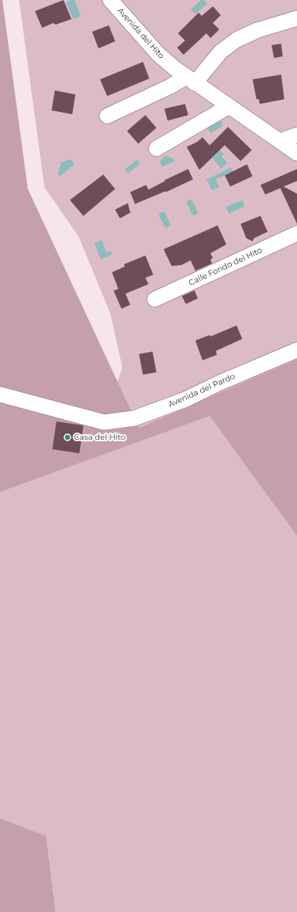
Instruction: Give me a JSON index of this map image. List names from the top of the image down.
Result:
{
  "streets": {
    "street": ["Avenida del Hito", "Calle Fondo del Hito", "Avenida del Pardo"]
  },
  "places": ["Casa del Hito"]
}
